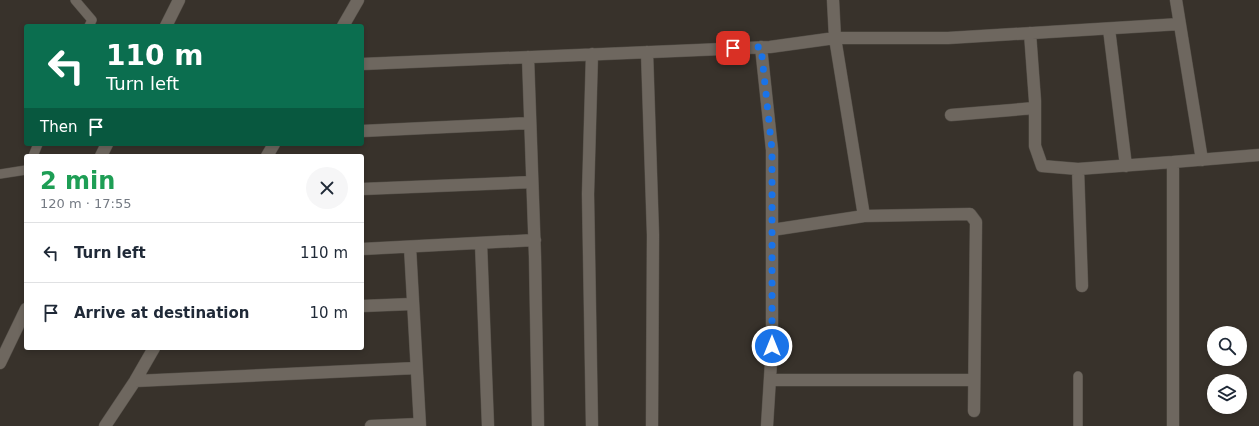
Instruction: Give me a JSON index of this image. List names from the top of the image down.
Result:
{
  "page": {
    "turn": ["110 m", "Turn left"],
    "then": "Then",
    "heading": ["2 min", "120 m · 17:55"],
    "list": [
      {
        "name": "Turn left",
        "value": "110 m"
      },
      {
        "name": "Arrive at destination",
        "value": "10 m"
      }
    ]
  }
}
